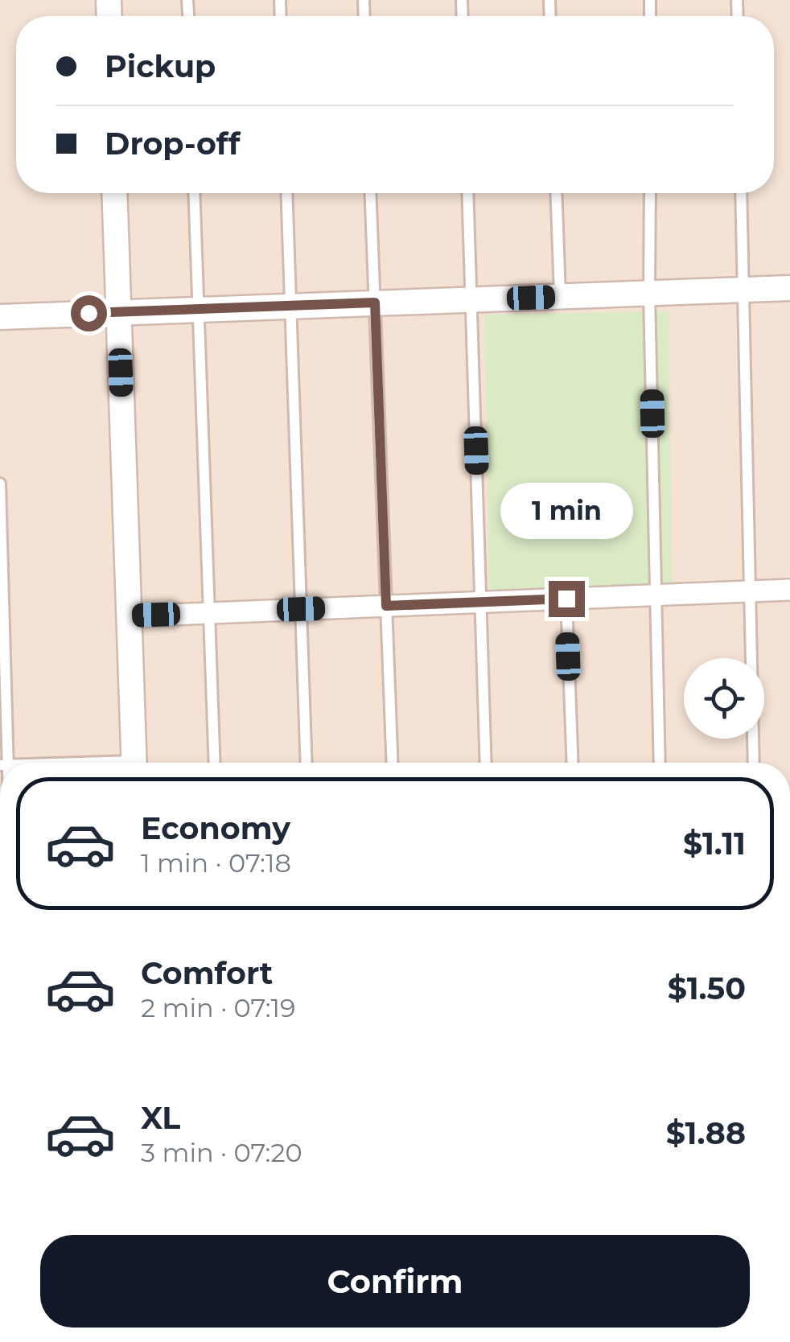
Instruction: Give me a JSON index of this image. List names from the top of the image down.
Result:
{
  "page": {
    "banner": ["Pickup", "Drop-off"],
    "bubble": "1 min",
    "list": [
      {
        "name": "Economy",
        "note": "1 min · 07:18",
        "value": "$1.11"
      },
      {
        "name": "Comfort",
        "note": "2 min · 07:19",
        "value": "$1.50"
      },
      {
        "name": "XL",
        "note": "3 min · 07:20",
        "value": "$1.88"
      }
    ],
    "buttons": "Confirm"
  }
}
